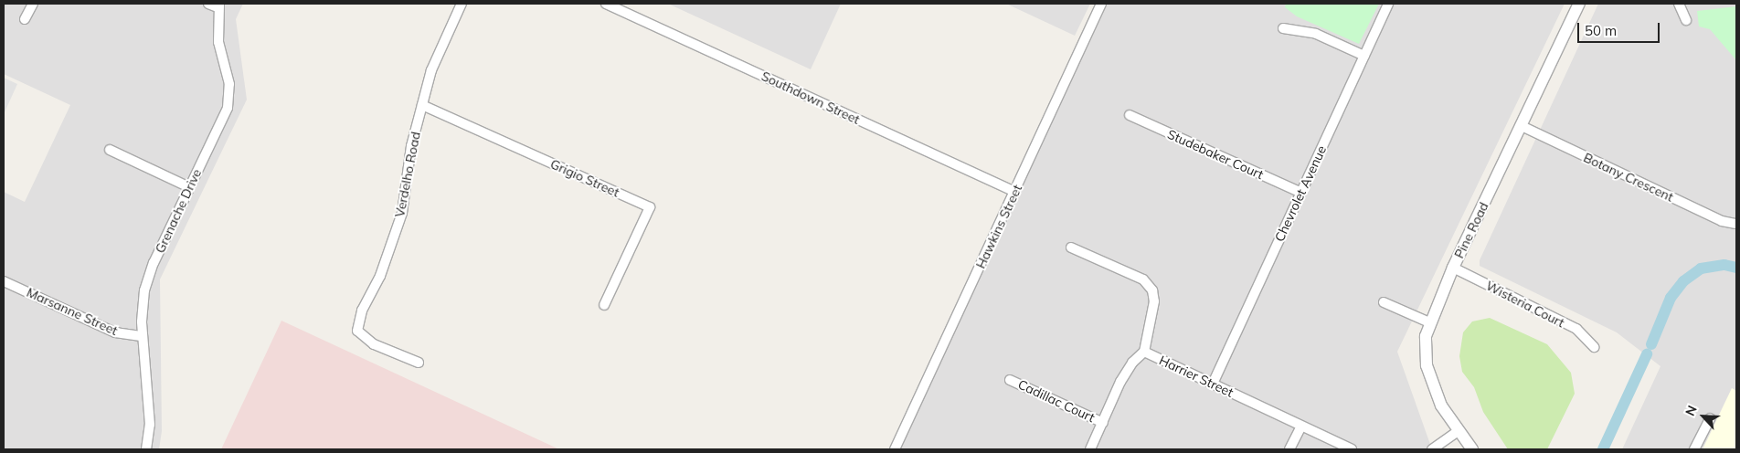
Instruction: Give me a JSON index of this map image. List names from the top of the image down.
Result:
{
  "streets": {
    "street": [
      "Southdown Street",
      "Studebaker Court",
      "Verdelho Road",
      "Botany Crescent",
      "Grigio Street",
      "Chevrolet Avenue",
      "Grenache Drive",
      "Hawkins Street",
      "Pine Road",
      "Wisteria Court",
      "Marsanne Street",
      "Harrier Street",
      "Cadillac Court"
    ]
  },
  "crossings": [
    ["Southdown Street", "Hawkins Street"],
    ["Studebaker Court", "Chevrolet Avenue"],
    ["Verdelho Road", "Grigio Street"],
    ["Botany Crescent", "Pine Road"],
    ["Chevrolet Avenue", "Harrier Street"],
    ["Grenache Drive", "Marsanne Street"],
    ["Pine Road", "Wisteria Court"],
    ["Harrier Street", "Cadillac Court"]
  ],
  "scale_bar": "50 m",
  "north": "top left"
}
